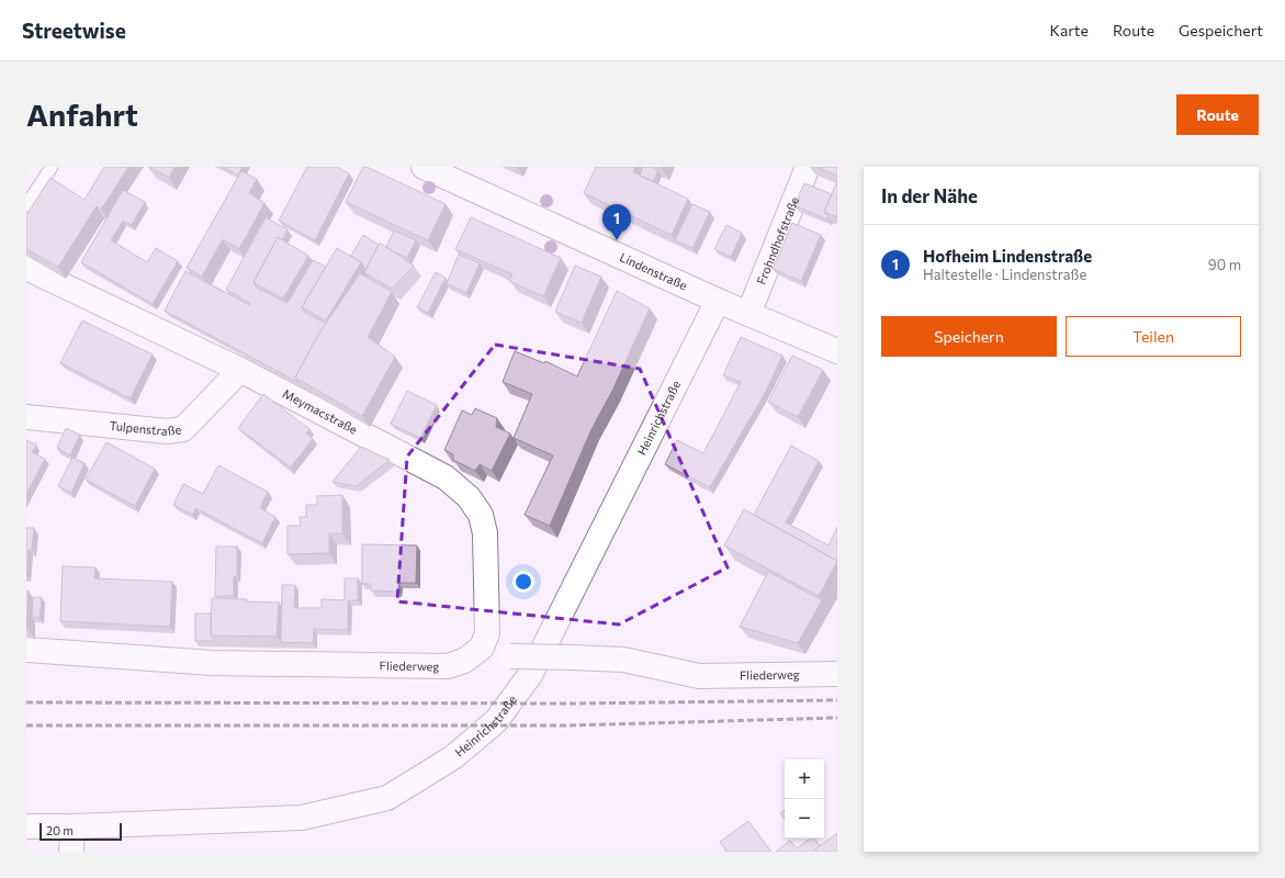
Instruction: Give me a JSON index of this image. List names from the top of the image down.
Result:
{
  "streets": {
    "street": [
      "Frohndhofstraße",
      "Lindenstraße",
      "Meymacstraße",
      "Heinrichstraße",
      "Tulpenstraße",
      "Fliederweg"
    ]
  },
  "crossings": [
    ["Frohndhofstraße", "Lindenstraße"],
    ["Lindenstraße", "Heinrichstraße"],
    ["Meymacstraße", "Tulpenstraße"],
    ["Meymacstraße", "Fliederweg"]
  ],
  "scale_bar": "20 m",
  "page": {
    "header": "Streetwise",
    "nav": ["Karte", "Route", "Gespeichert"],
    "buttons": [
      "Route",
      ["Speichern", "Teilen"]
    ],
    "title": "Anfahrt",
    "heading": "In der Nähe",
    "pins": "1",
    "list": [
      {
        "mark": "1",
        "name": "Hofheim Lindenstraße",
        "note": "Haltestelle · Lindenstraße",
        "value": "90 m"
      }
    ],
    "map_buttons": ["+", "−"],
    "scale": "20 m"
  }
}
